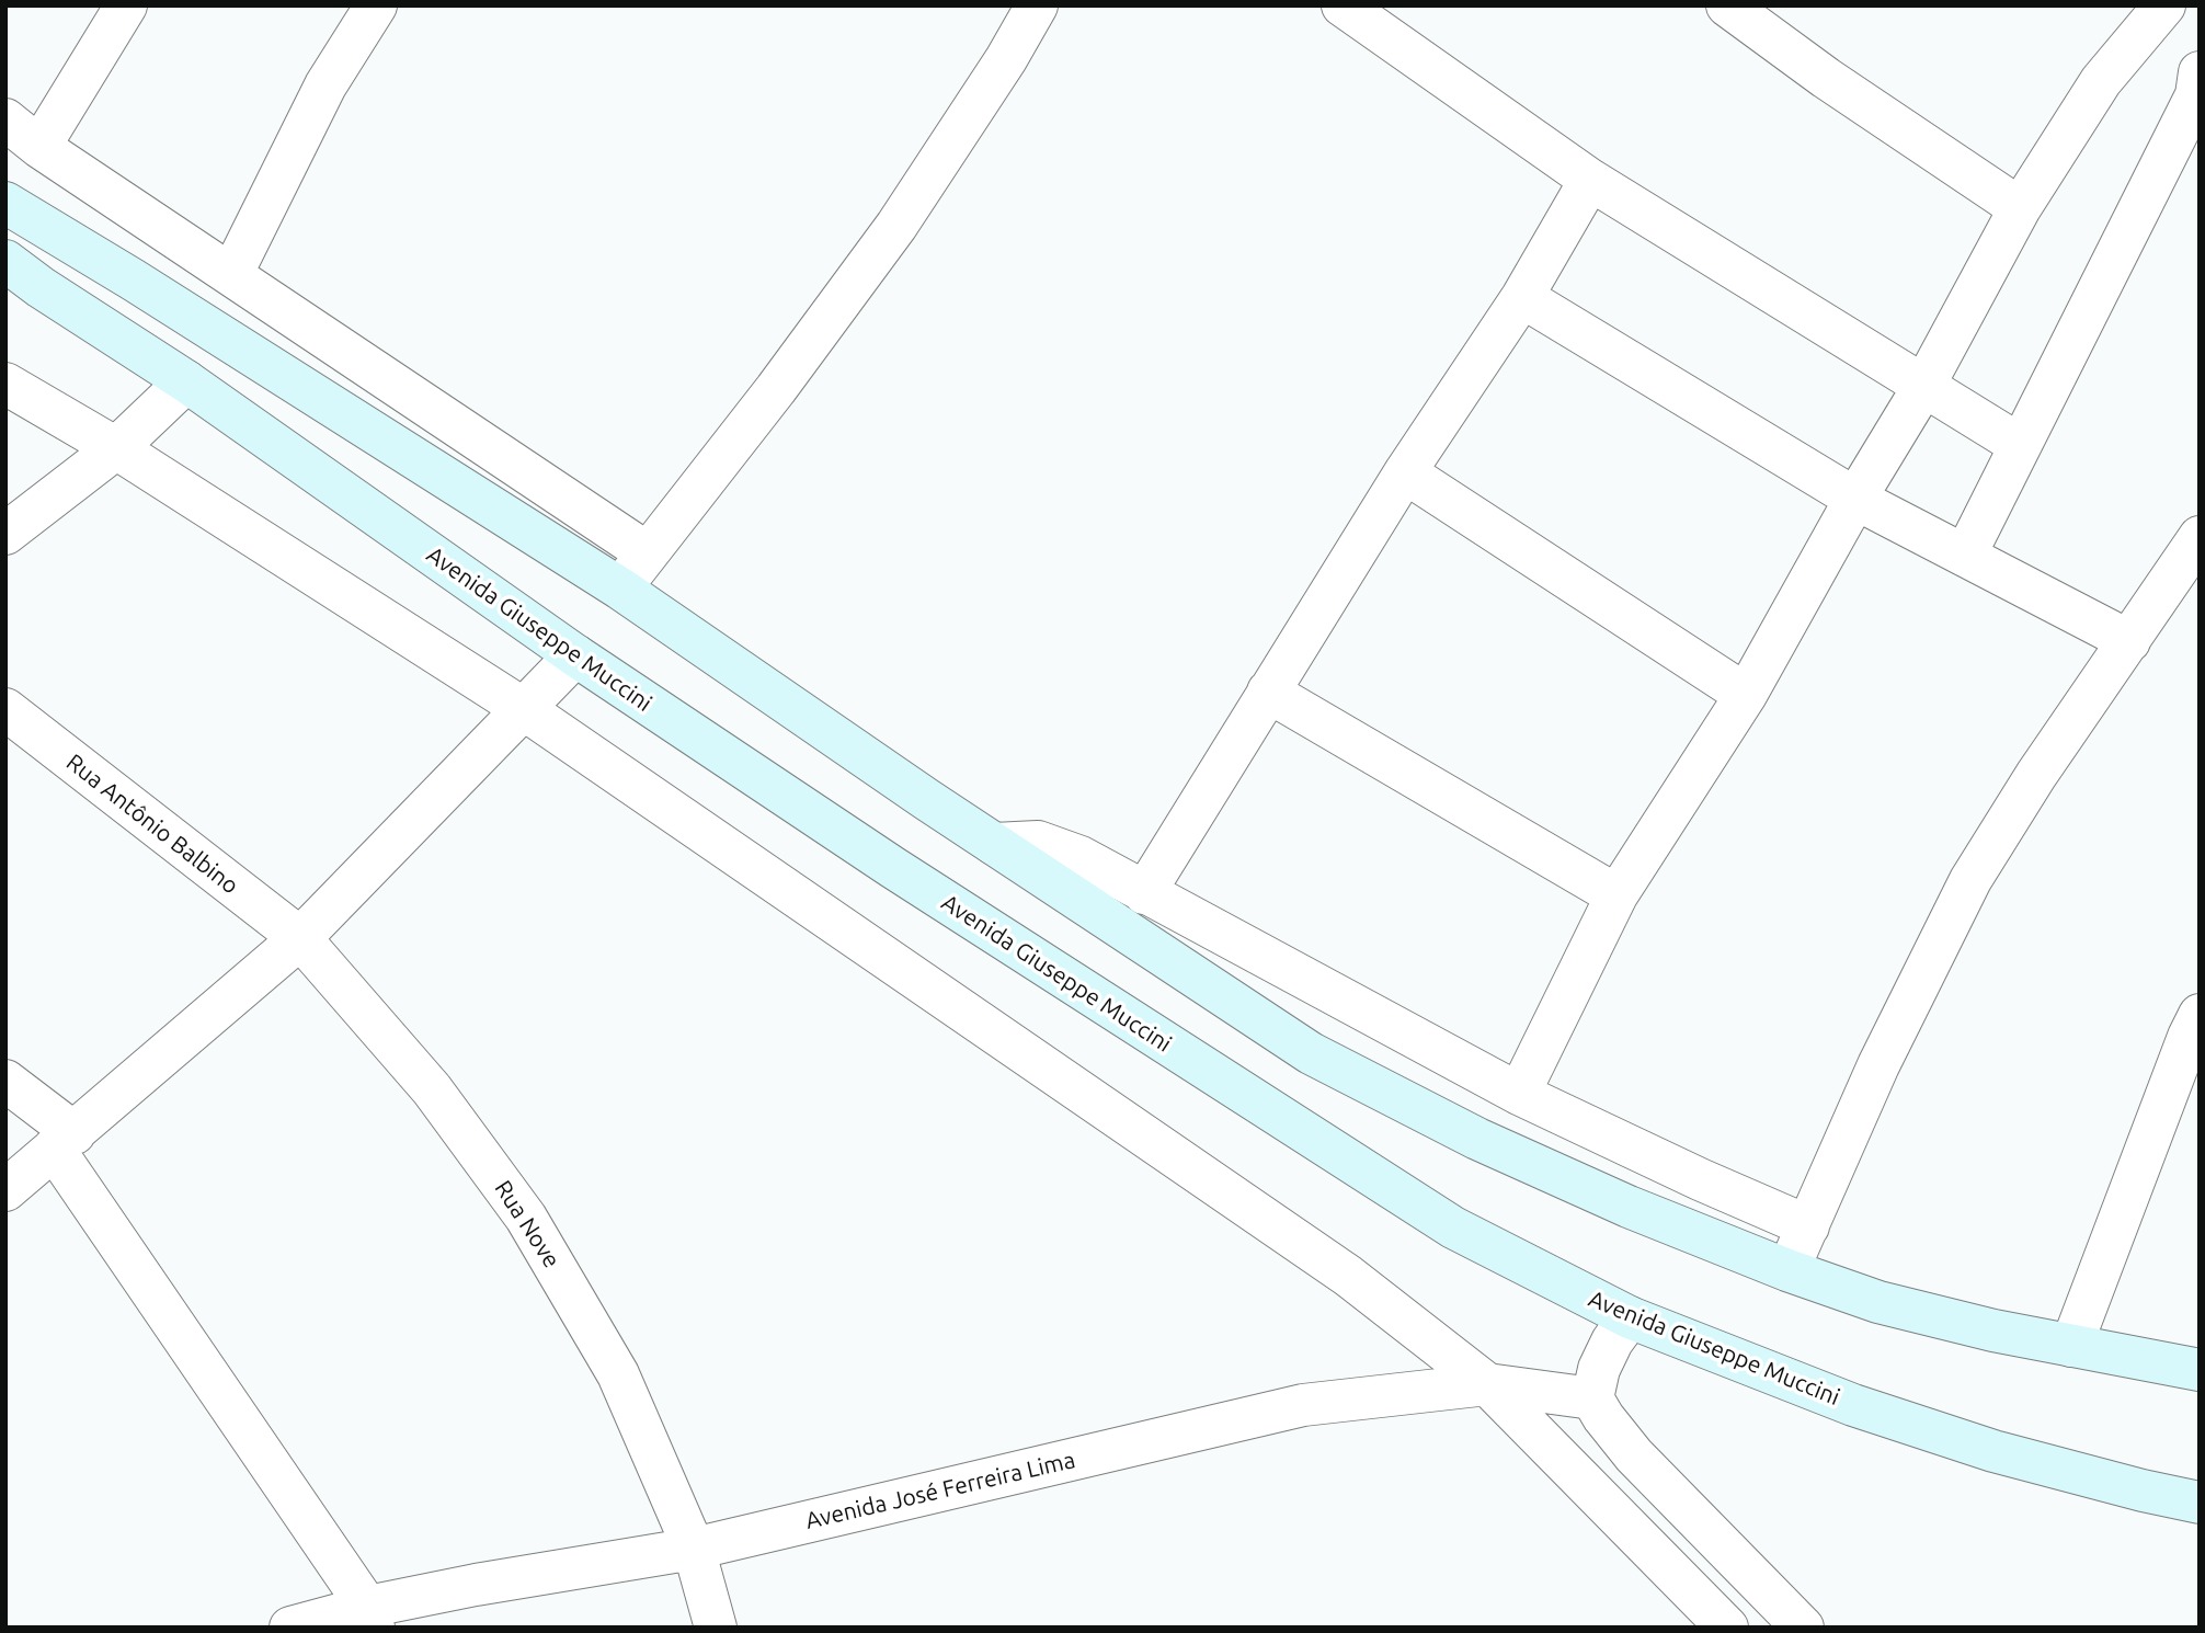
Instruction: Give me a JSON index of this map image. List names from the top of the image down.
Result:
{
  "streets": {
    "main road": ["Avenida Giuseppe Muccini"],
    "street": ["Rua Antônio Balbino", "Rua Nove", "Avenida José Ferreira Lima"]
  },
  "crossings": [
    ["Rua Antônio Balbino", "Rua Nove"],
    ["Rua Nove", "Avenida José Ferreira Lima"]
  ]
}
